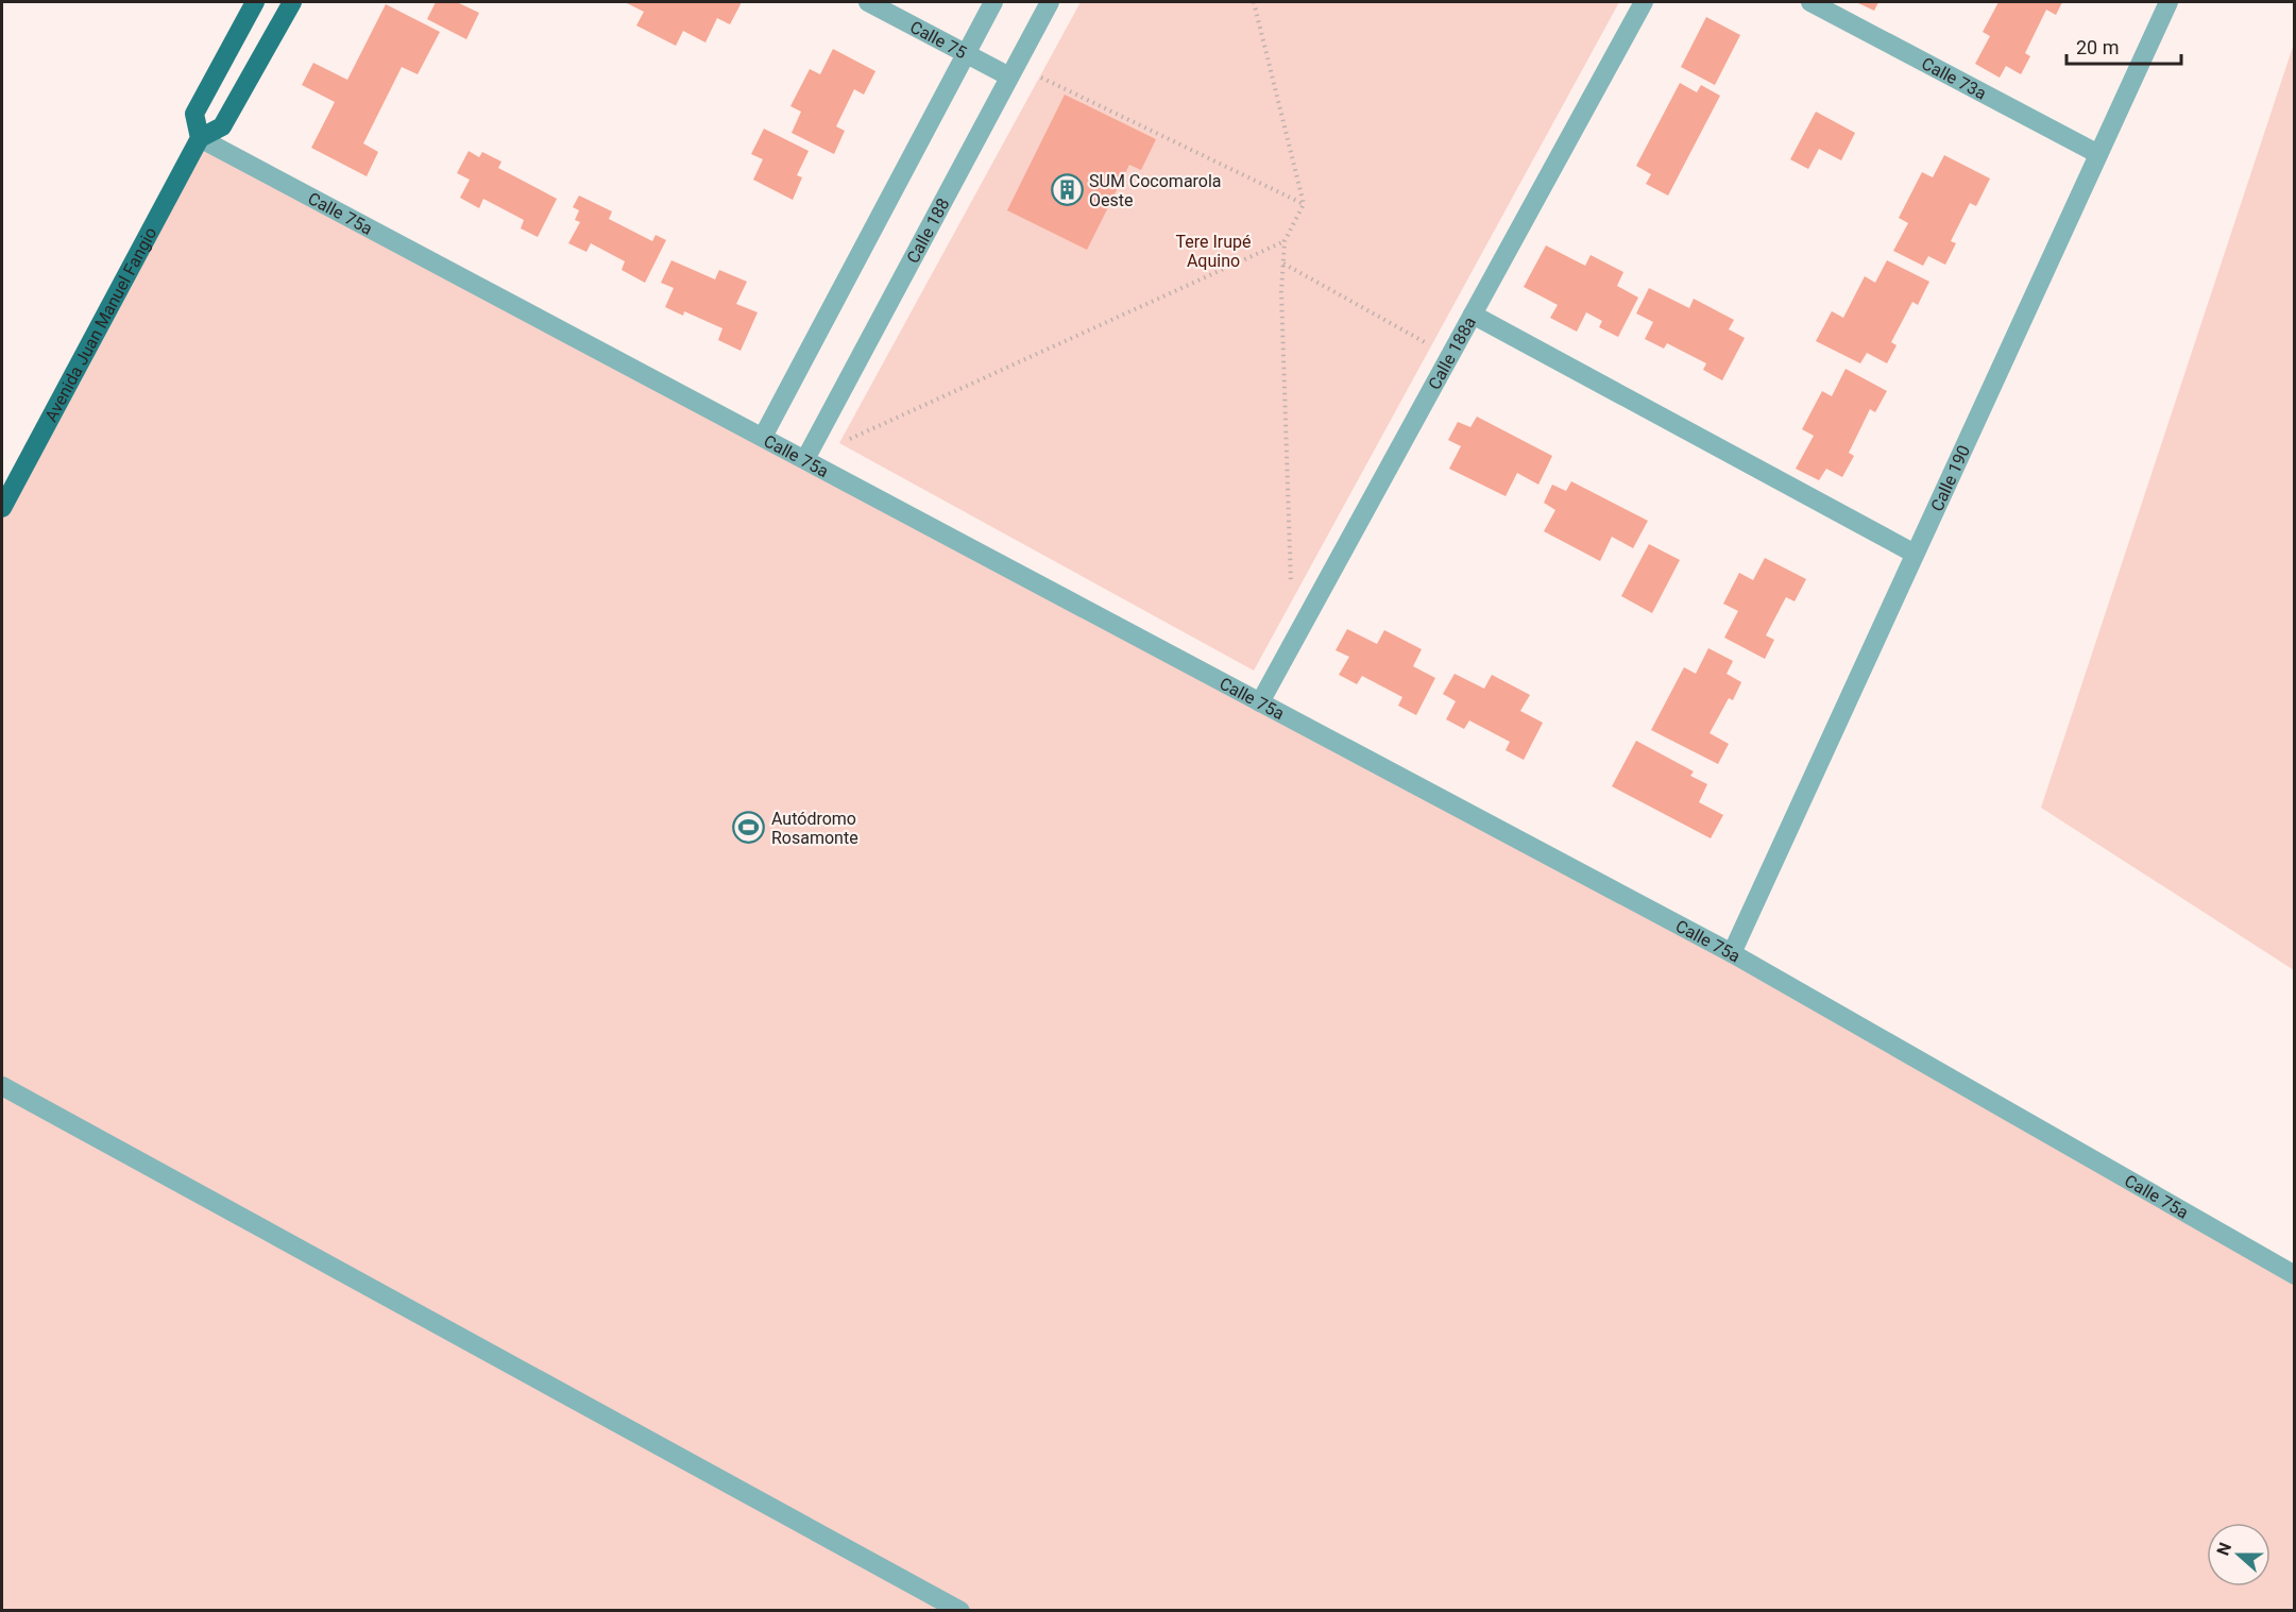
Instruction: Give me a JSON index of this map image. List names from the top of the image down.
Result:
{
  "streets": {
    "main road": ["Avenida Juan Manuel Fangio"],
    "street": [
      "Calle 75",
      "Calle 73a",
      "Calle 75a",
      "Calle 188",
      "Calle 188a",
      "Calle 190"
    ]
  },
  "crossings": [
    ["Calle 75", "Calle 188"],
    ["Calle 73a", "Calle 190"],
    ["Calle 75a", "Calle 188"],
    ["Calle 75a", "Avenida Juan Manuel Fangio"],
    ["Calle 75a", "Calle 188a"],
    ["Calle 75a", "Calle 190"]
  ],
  "parks": ["Tere Irupé Aquino"],
  "places": {
    "building": ["SUM Cocomarola Oeste"],
    "sports": ["Autódromo Rosamonte"]
  },
  "scale_bar": "20 m",
  "north": "left"
}
